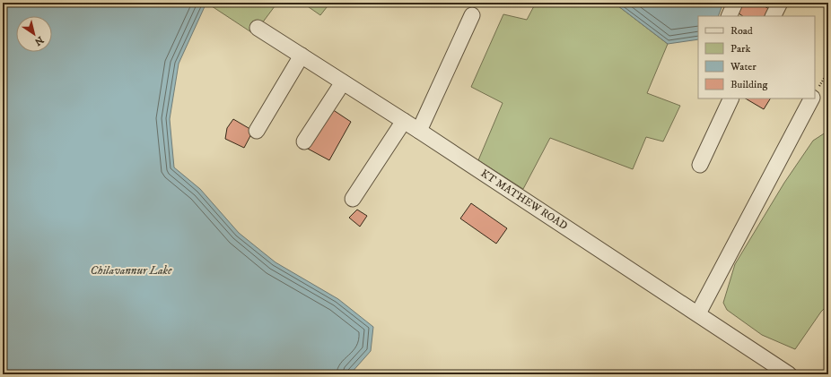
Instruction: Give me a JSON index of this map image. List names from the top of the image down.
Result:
{
  "streets": {
    "street": ["KT MATHEW ROAD"]
  },
  "water": ["Chilavannur Lake"],
  "legend": [
    "Road",
    "Park",
    "Water",
    "Building"
  ],
  "north": "bottom right"
}
